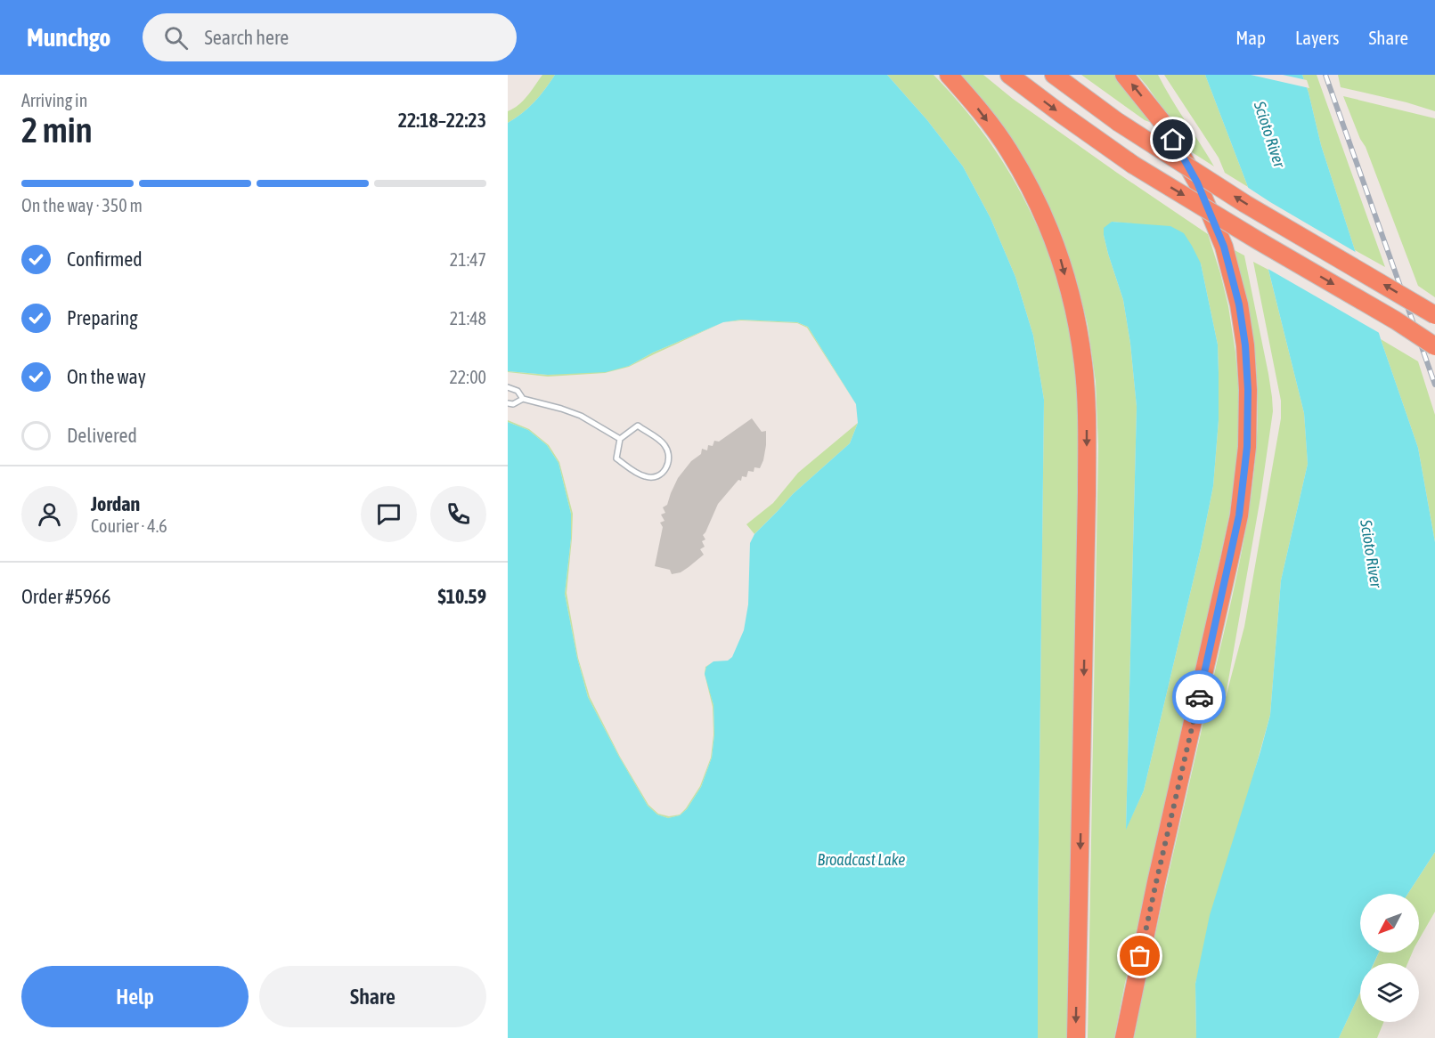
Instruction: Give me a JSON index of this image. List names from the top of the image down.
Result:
{
  "water": ["Scioto River", "Broadcast Lake"],
  "north": "bottom left",
  "page": {
    "header": "Munchgo",
    "search": "Search here",
    "nav": ["Map", "Layers", "Share"],
    "heading": ["2 min", "Arriving in", "22:18–22:23"],
    "panel": [
      "Jordan",
      "Courier · 4.6",
      "Order #5966",
      "$10.59"
    ],
    "bar": "On the way · 350 m",
    "list": [
      ["Confirmed", "21:47"],
      ["Preparing", "21:48"],
      ["On the way", "22:00"],
      "Delivered"
    ],
    "buttons": ["Help", "Share"]
  }
}
